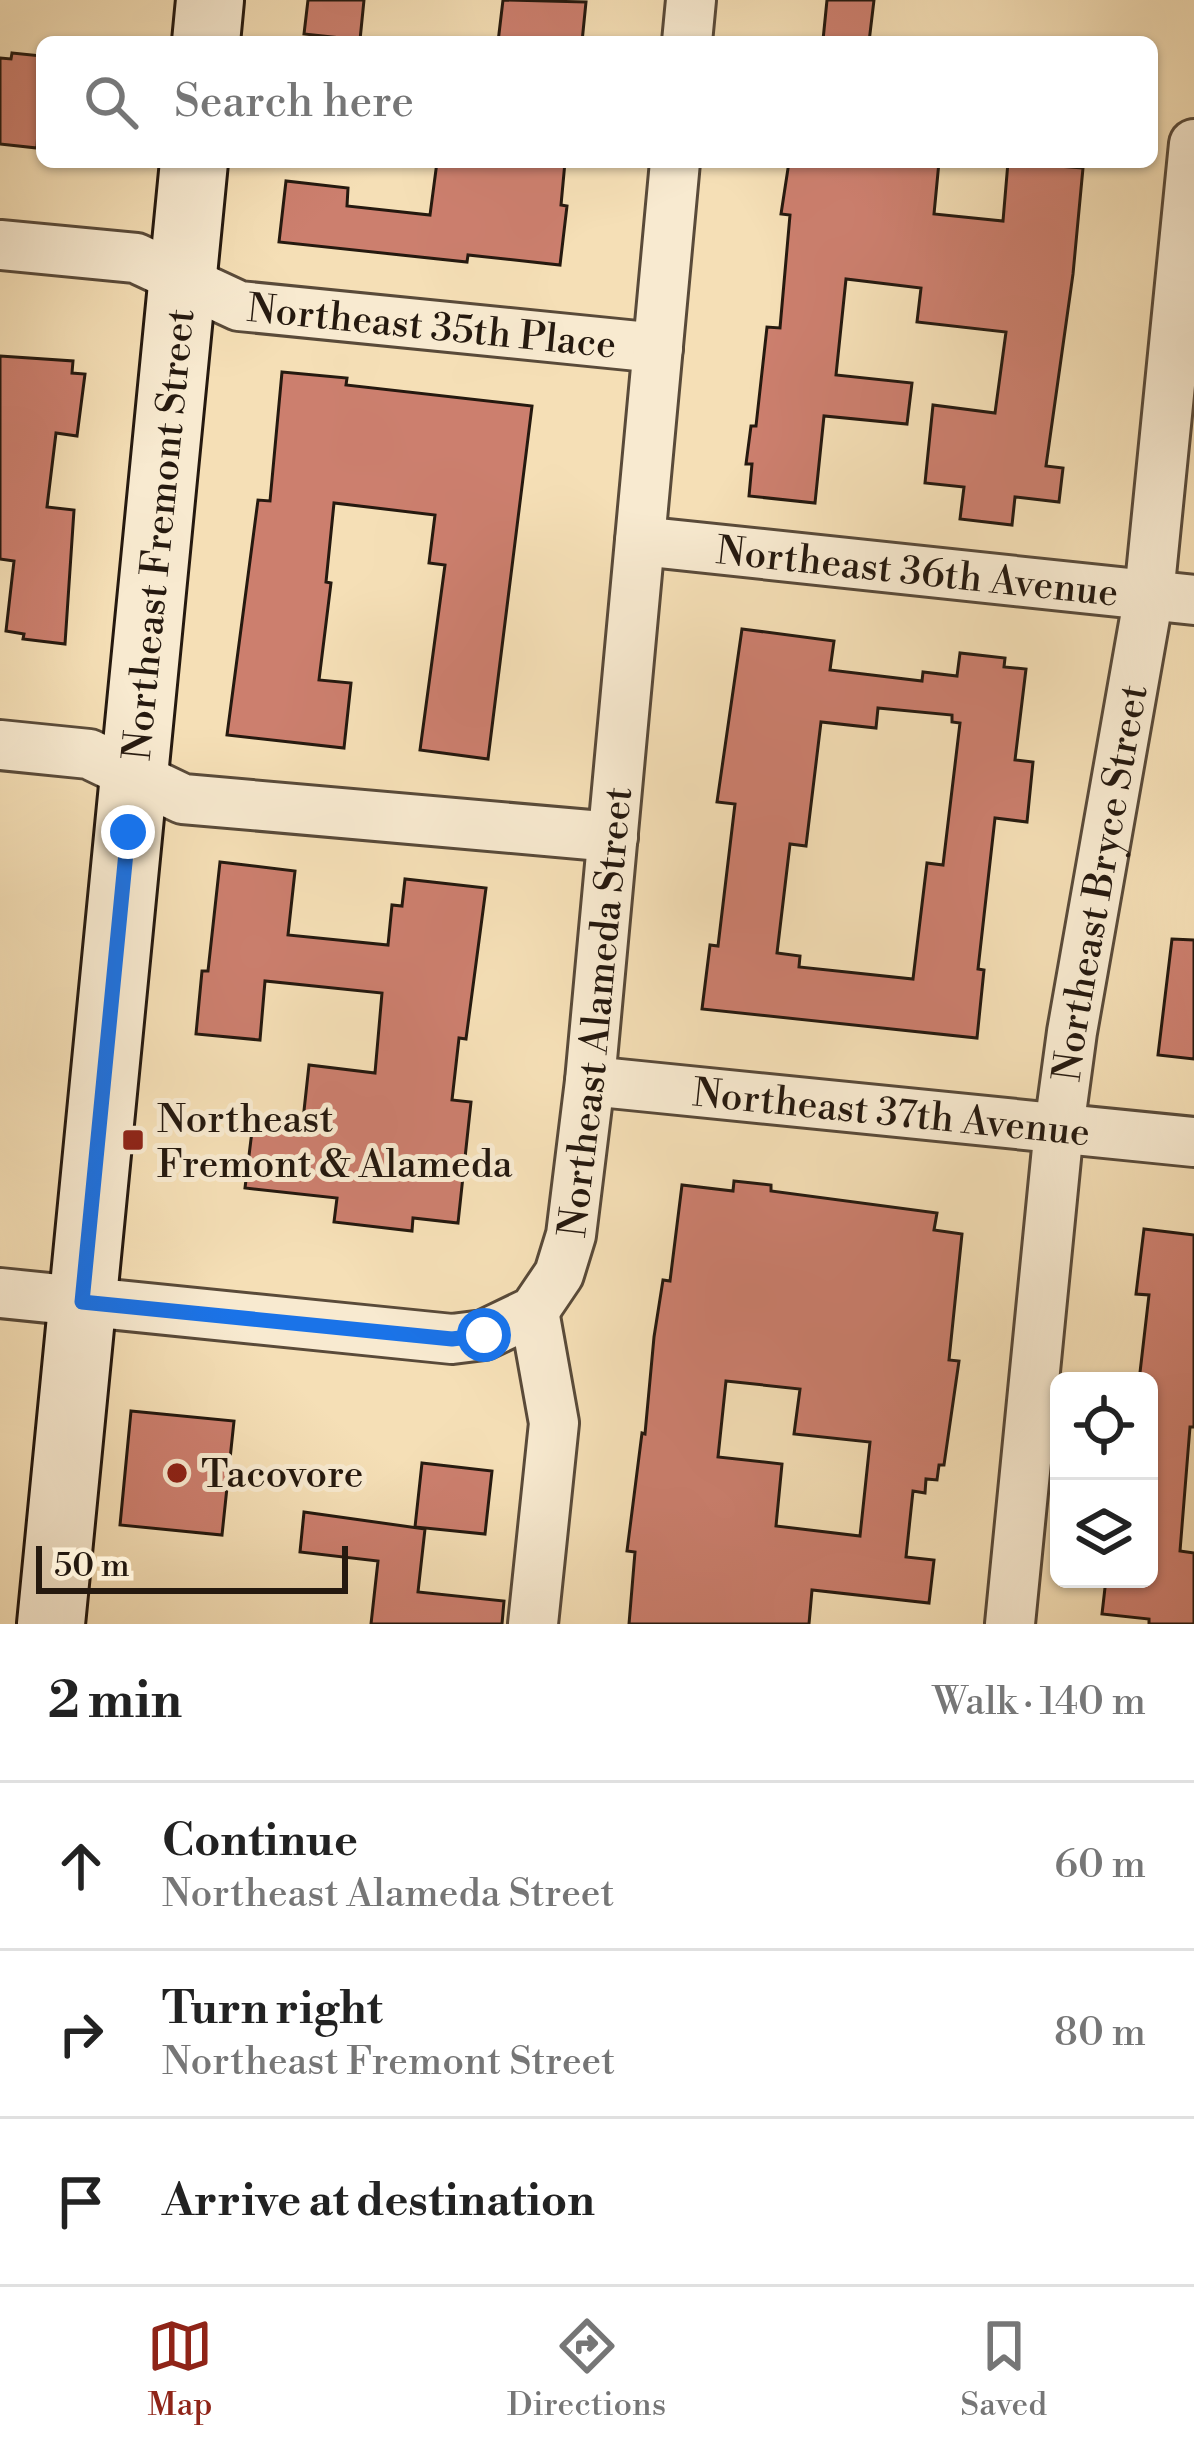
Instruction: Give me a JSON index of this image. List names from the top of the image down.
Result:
{
  "streets": {
    "main road": ["Northeast Fremont Street"],
    "street": [
      "Northeast 35th Place",
      "Northeast 36th Avenue",
      "Northeast Bryce Street",
      "Northeast Alameda Street",
      "Northeast 37th Avenue"
    ]
  },
  "crossings": [
    ["Northeast 35th Place", "Northeast Fremont Street"],
    ["Northeast 35th Place", "Northeast Alameda Street"],
    ["Northeast 36th Avenue", "Northeast Bryce Street"],
    ["Northeast 36th Avenue", "Northeast Alameda Street"],
    ["Northeast Bryce Street", "Northeast 37th Avenue"],
    ["Northeast Alameda Street", "Northeast 37th Avenue"]
  ],
  "places": {
    "transit": ["Northeast Fremont & Alameda"],
    "other": ["Tacovore"]
  },
  "scale_bar": "50 m",
  "page": {
    "search": "Search here",
    "scale": "50 m",
    "heading": ["2 min", "Walk · 140 m"],
    "list": [
      ["Continue", "Northeast Alameda Street", "60 m"],
      ["Turn right", "Northeast Fremont Street", "80 m"],
      "Arrive at destination"
    ],
    "nav": ["Map", "Directions", "Saved"]
  }
}
